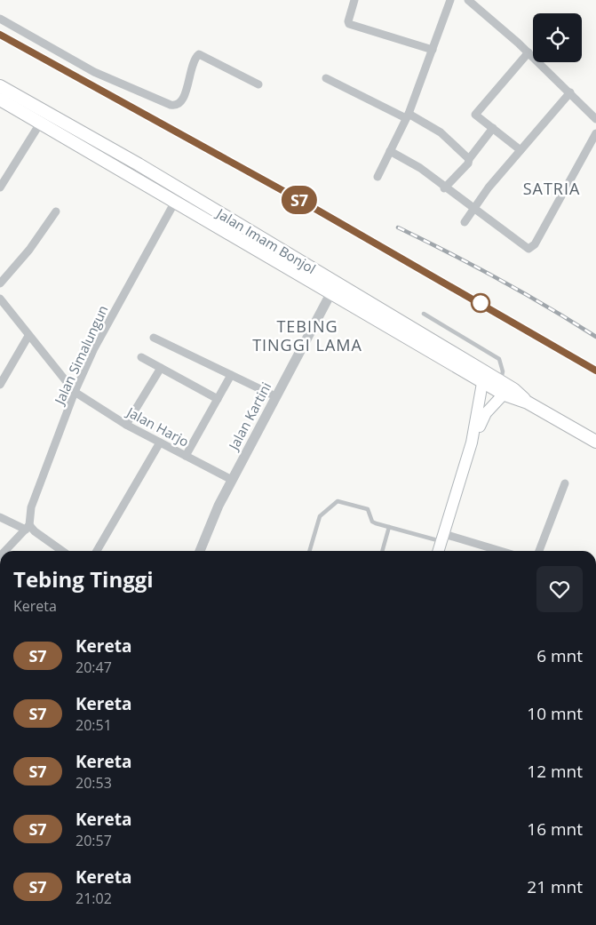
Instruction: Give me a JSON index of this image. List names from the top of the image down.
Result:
{
  "streets": {
    "highway": ["Jalan Imam Bonjol"],
    "street": ["Jalan Simalungun", "Jalan Kartini", "Jalan Harjo"]
  },
  "crossings": [
    ["Jalan Imam Bonjol", "Jalan Simalungun"],
    ["Jalan Imam Bonjol", "Jalan Kartini"],
    ["Jalan Simalungun", "Jalan Harjo"],
    ["Jalan Kartini", "Jalan Harjo"]
  ],
  "districts": ["SATRIA", "TEBING TINGGI LAMA"],
  "page": {
    "on_map": "S7",
    "heading": ["Tebing Tinggi", "Kereta"],
    "list": [
      {
        "mark": "S7",
        "name": "Kereta",
        "note": "20:47",
        "value": "6 mnt"
      },
      {
        "mark": "S7",
        "name": "Kereta",
        "note": "20:51",
        "value": "10 mnt"
      },
      {
        "mark": "S7",
        "name": "Kereta",
        "note": "20:53",
        "value": "12 mnt"
      },
      {
        "mark": "S7",
        "name": "Kereta",
        "note": "20:57",
        "value": "16 mnt"
      },
      {
        "mark": "S7",
        "name": "Kereta",
        "note": "21:02",
        "value": "21 mnt"
      }
    ]
  }
}
